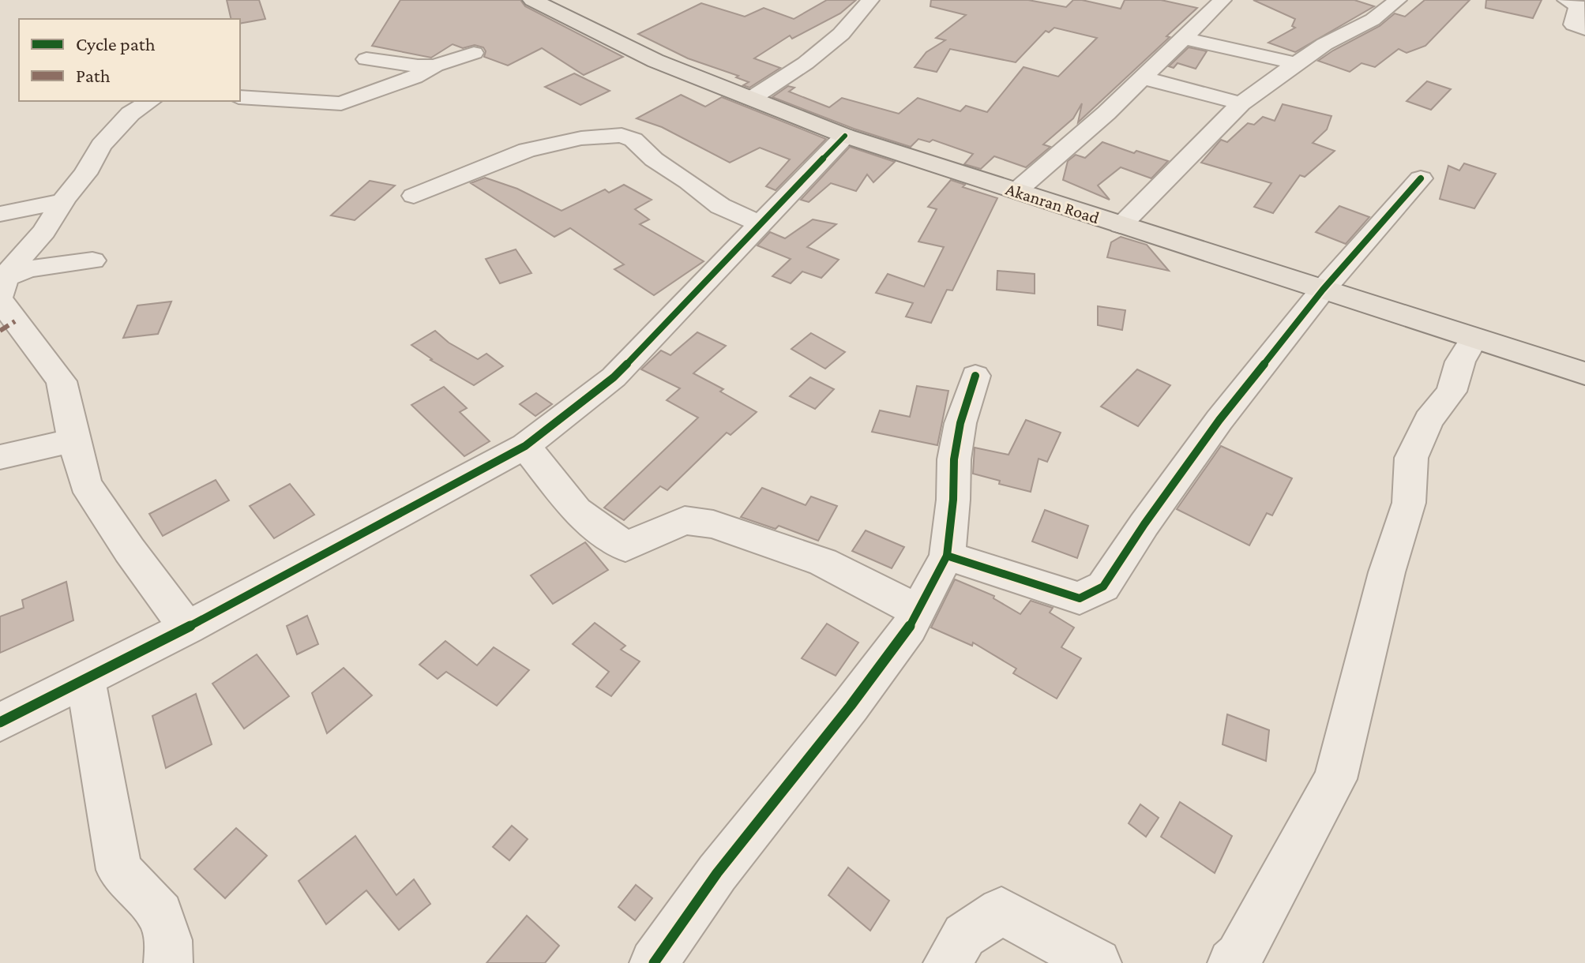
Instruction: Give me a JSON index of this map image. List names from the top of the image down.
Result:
{
  "streets": {
    "main road": ["Akanran Road"]
  },
  "legend": ["Cycle path", "Path"]
}
